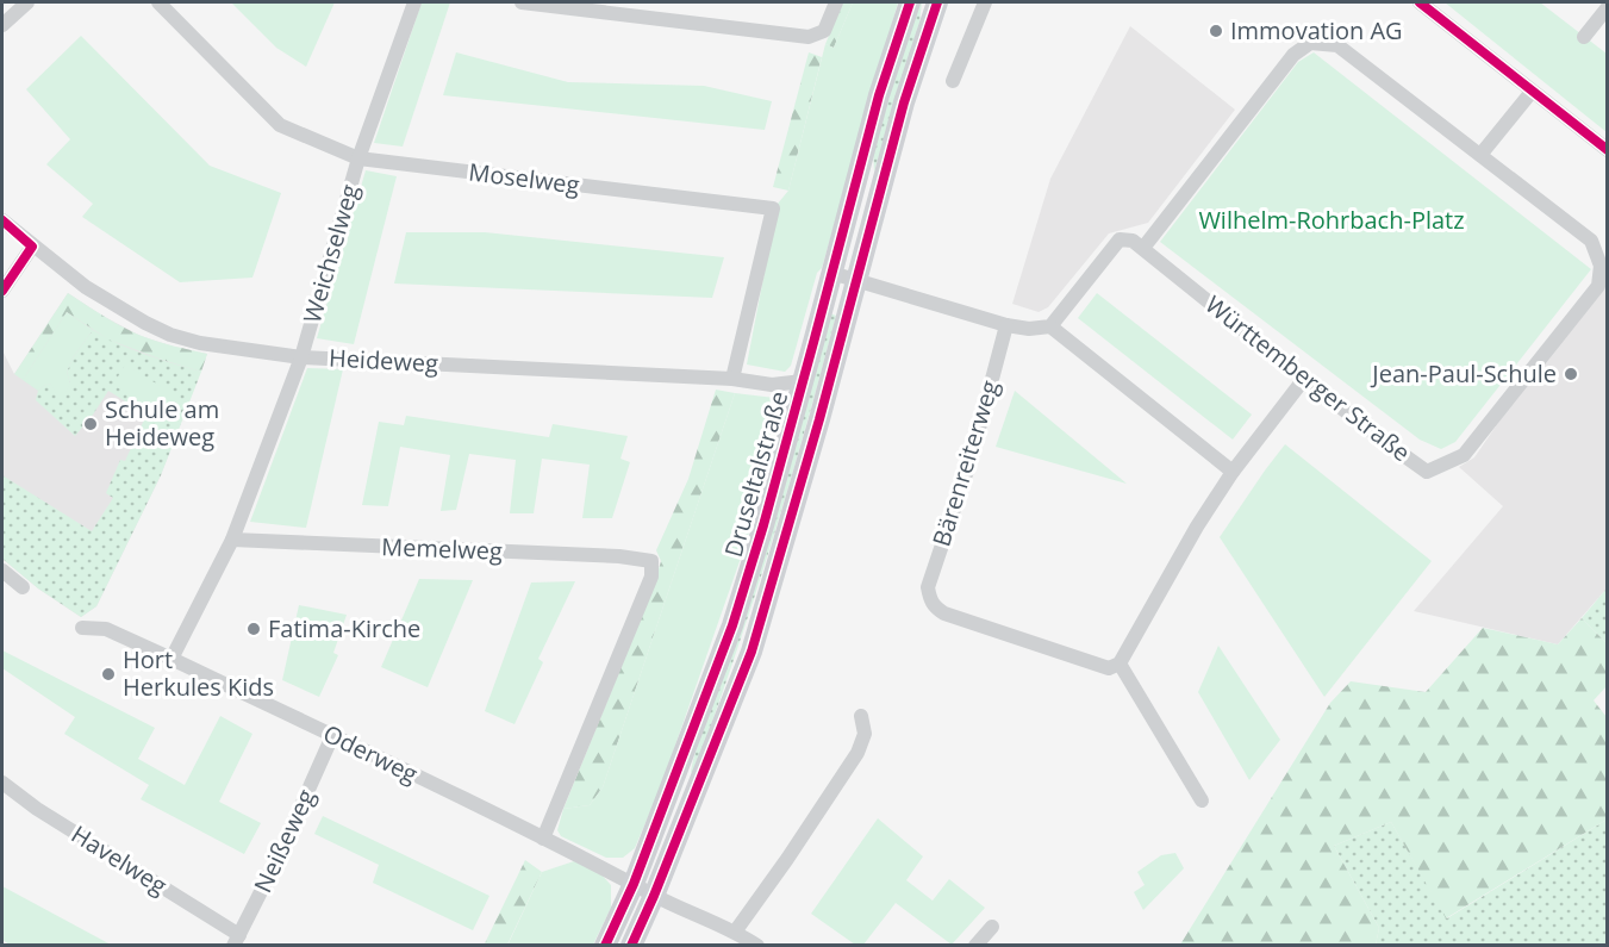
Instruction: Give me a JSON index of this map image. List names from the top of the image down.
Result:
{
  "streets": {
    "main road": ["Druseltalstraße"],
    "street": [
      "Moselweg",
      "Weichselweg",
      "Heideweg",
      "Württemberger Straße",
      "Bärenreiterweg",
      "Memelweg",
      "Oderweg",
      "Neißeweg",
      "Havelweg"
    ]
  },
  "crossings": [
    ["Moselweg", "Weichselweg"],
    ["Moselweg", "Heideweg"],
    ["Weichselweg", "Heideweg"],
    ["Weichselweg", "Memelweg"],
    ["Weichselweg", "Oderweg"],
    ["Heideweg", "Druseltalstraße"],
    ["Druseltalstraße", "Oderweg"],
    ["Memelweg", "Oderweg"],
    ["Oderweg", "Neißeweg"],
    ["Neißeweg", "Havelweg"]
  ],
  "parks": ["Wilhelm-Rohrbach-Platz"],
  "places": [
    "Immovation AG",
    "Jean-Paul-Schule",
    "Schule am Heideweg",
    "Fatima-Kirche",
    "Hort Herkules Kids"
  ]
}
